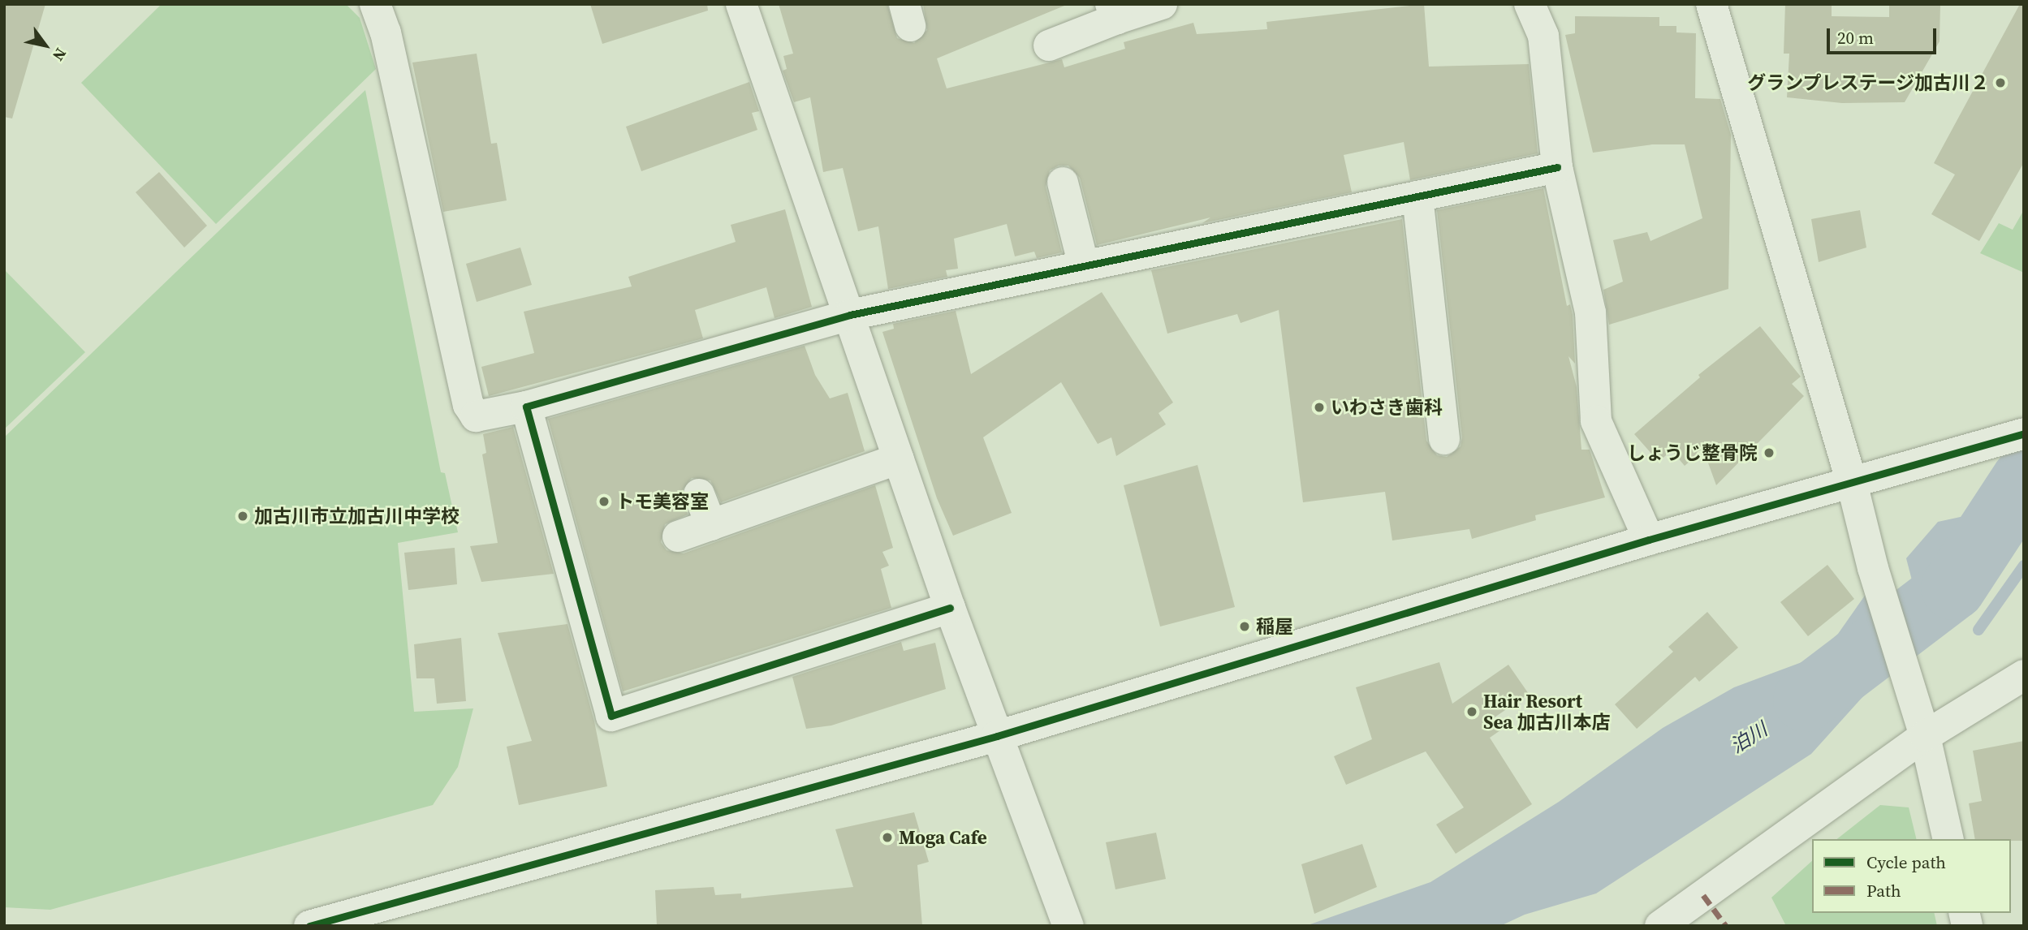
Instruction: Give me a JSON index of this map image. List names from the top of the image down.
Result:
{
  "water": ["泊川"],
  "places": [
    "グランプレステージ加古川２",
    "いわさき歯科",
    "しょうじ整骨院",
    "トモ美容室",
    "加古川市立加古川中学校",
    "稲屋",
    "Hair Resort Sea 加古川本店",
    "Moga Cafe"
  ],
  "legend": ["Cycle path", "Path"],
  "scale_bar": "20 m",
  "north": "bottom right"
}
